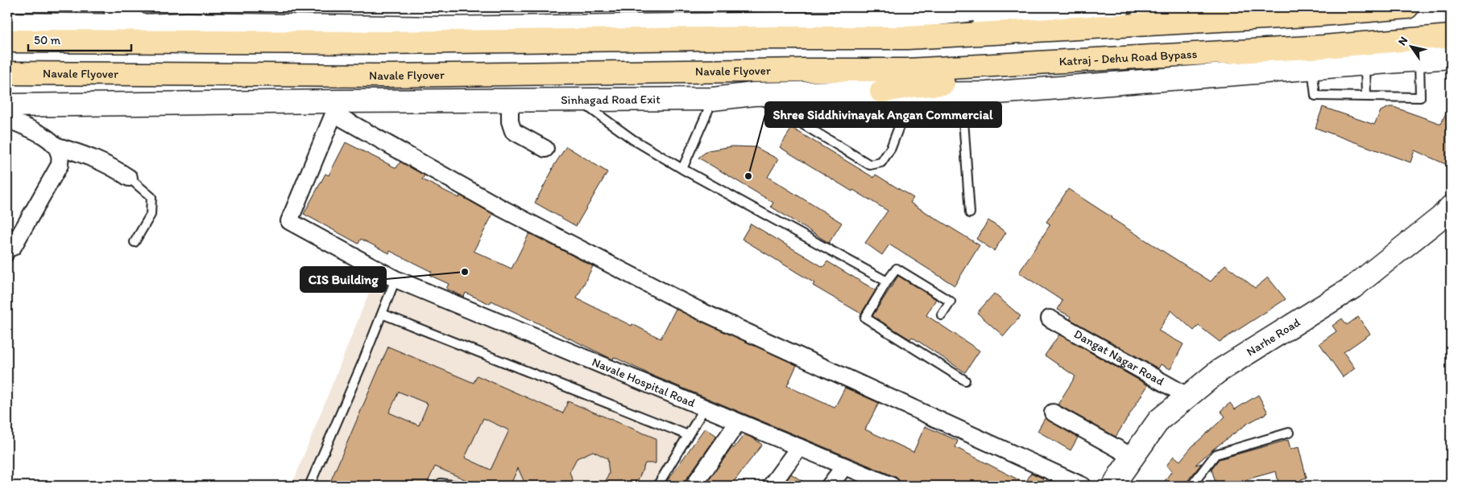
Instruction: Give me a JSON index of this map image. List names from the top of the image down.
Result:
{
  "streets": {
    "highway": ["Katraj - Dehu Road Bypass", "Navale Flyover"],
    "street": [
      "Sinhagad Road Exit",
      "Narhe Road",
      "Dangat Nagar Road",
      "Navale Hospital Road"
    ]
  },
  "crossings": [
    ["Katraj - Dehu Road Bypass", "Navale Flyover"],
    ["Sinhagad Road Exit", "Navale Hospital Road"],
    ["Narhe Road", "Dangat Nagar Road"]
  ],
  "places": ["Shree Siddhivinayak Angan Commercial", "CIS Building"],
  "scale_bar": "50 m",
  "north": "top left"
}
